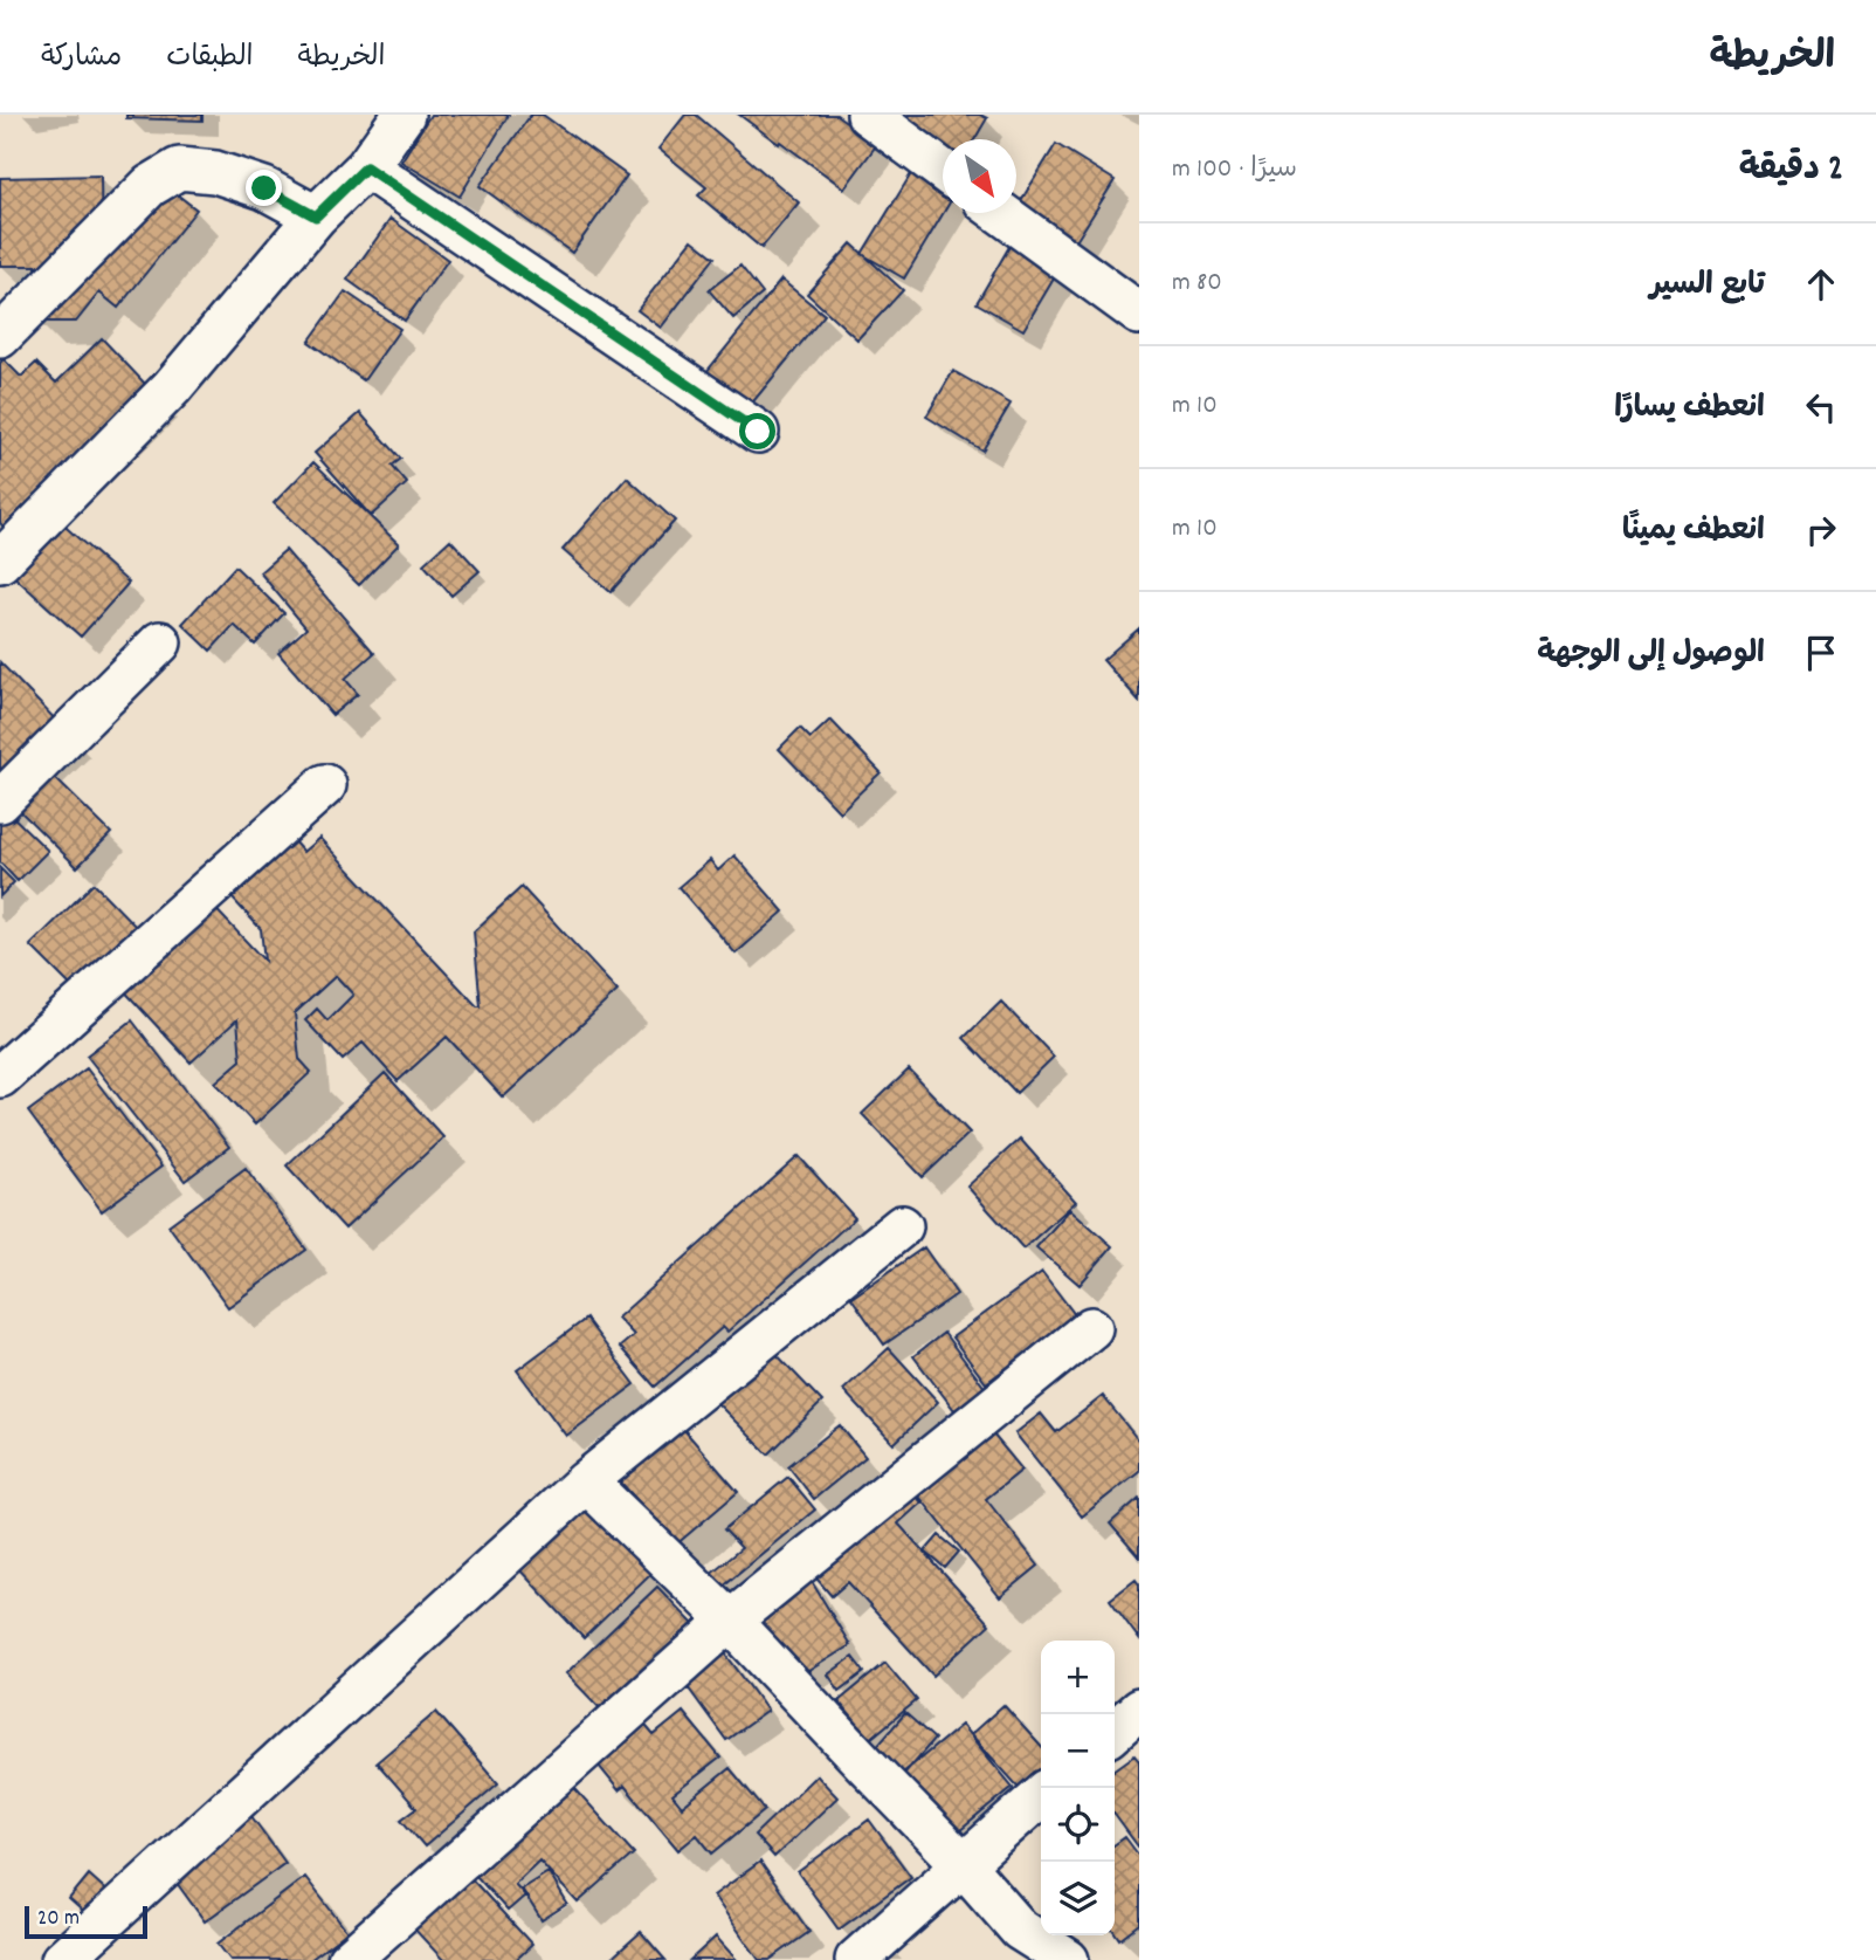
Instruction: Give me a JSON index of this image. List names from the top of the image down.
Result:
{
  "scale_bar": "20 m",
  "north": "bottom right",
  "page": {
    "header": "الخريطة",
    "nav": ["الخريطة", "الطبقات", "مشاركة"],
    "heading": ["2 دقيقة", "سيرًا · 100 m"],
    "list": [
      ["تابع السير", "80 m"],
      ["انعطف يسارًا", "10 m"],
      ["انعطف يمينًا", "10 m"],
      "الوصول إلى الوجهة"
    ],
    "map_buttons": ["+", "−"],
    "scale": "20 m"
  }
}
